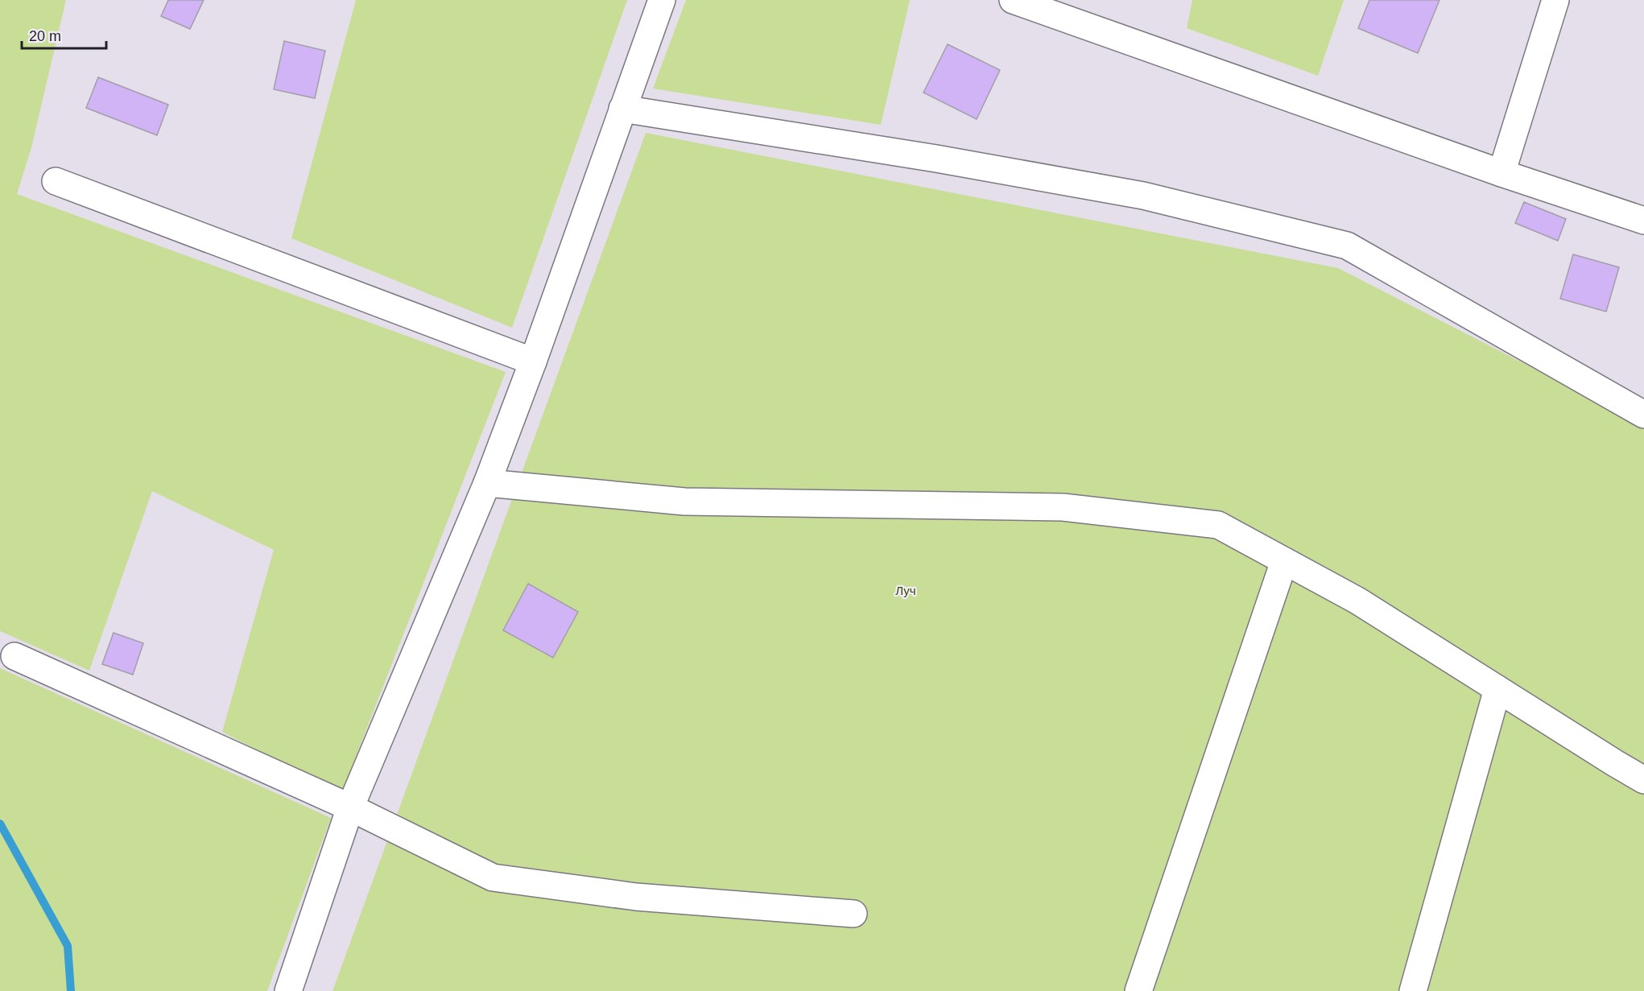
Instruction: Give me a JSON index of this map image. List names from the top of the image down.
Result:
{
  "parks": ["Луч"],
  "scale_bar": "20 m"
}
